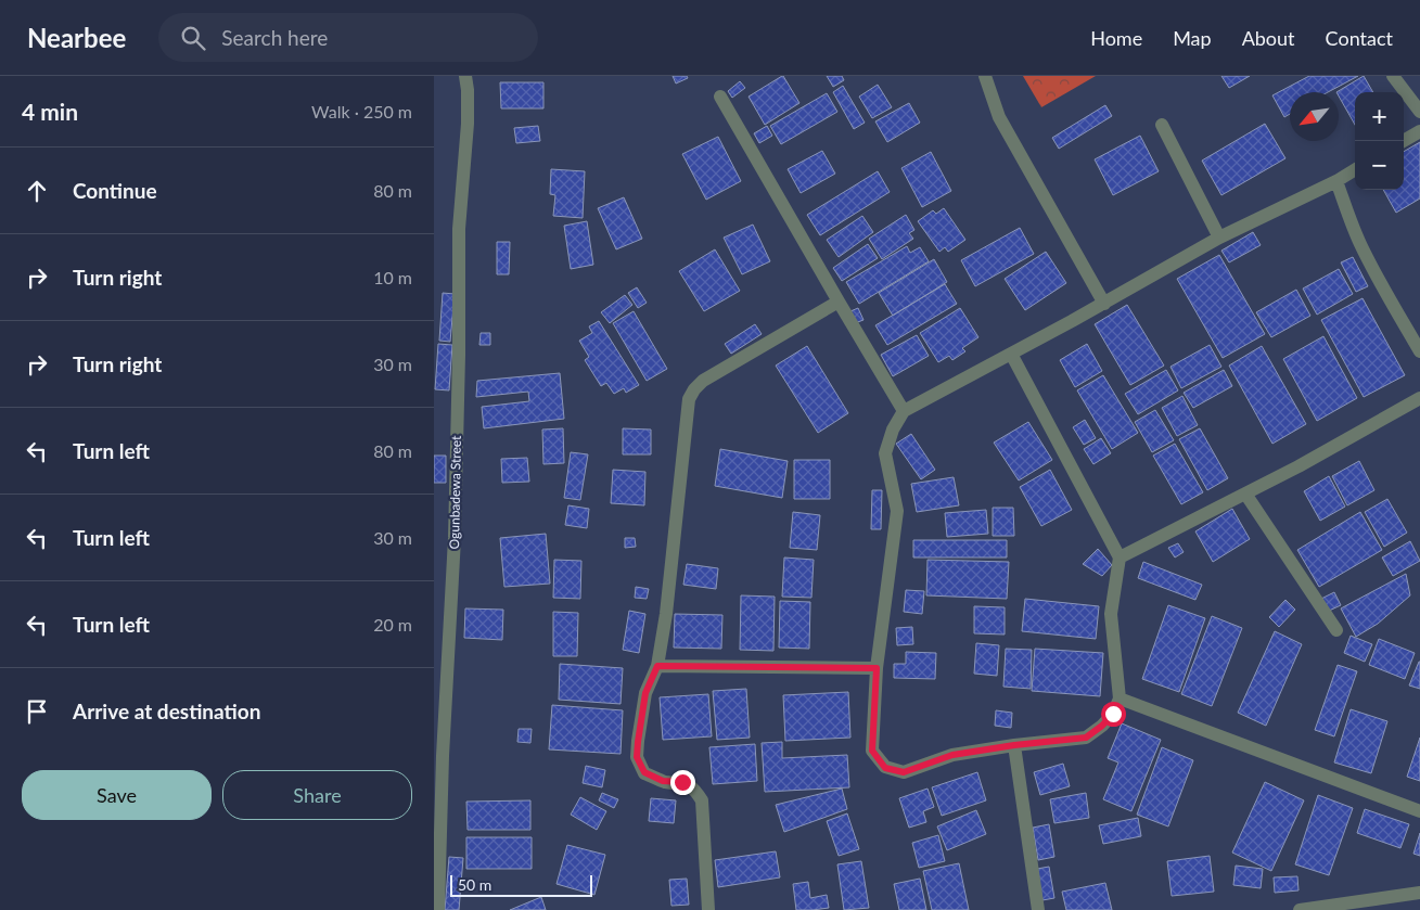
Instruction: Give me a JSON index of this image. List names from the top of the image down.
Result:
{
  "streets": {
    "street": ["Ogunbadewa Street"]
  },
  "scale_bar": "50 m",
  "north": "bottom left",
  "page": {
    "header": "Nearbee",
    "search": "Search here",
    "nav": [
      "Home",
      "Map",
      "About",
      "Contact"
    ],
    "heading": ["4 min", "Walk · 250 m"],
    "map_buttons": ["+", "−"],
    "list": [
      ["Continue", "80 m"],
      ["Turn right", "10 m"],
      ["Turn right", "30 m"],
      ["Turn left", "80 m"],
      ["Turn left", "30 m"],
      ["Turn left", "20 m"],
      "Arrive at destination"
    ],
    "buttons": ["Save", "Share"],
    "scale": "50 m"
  }
}
